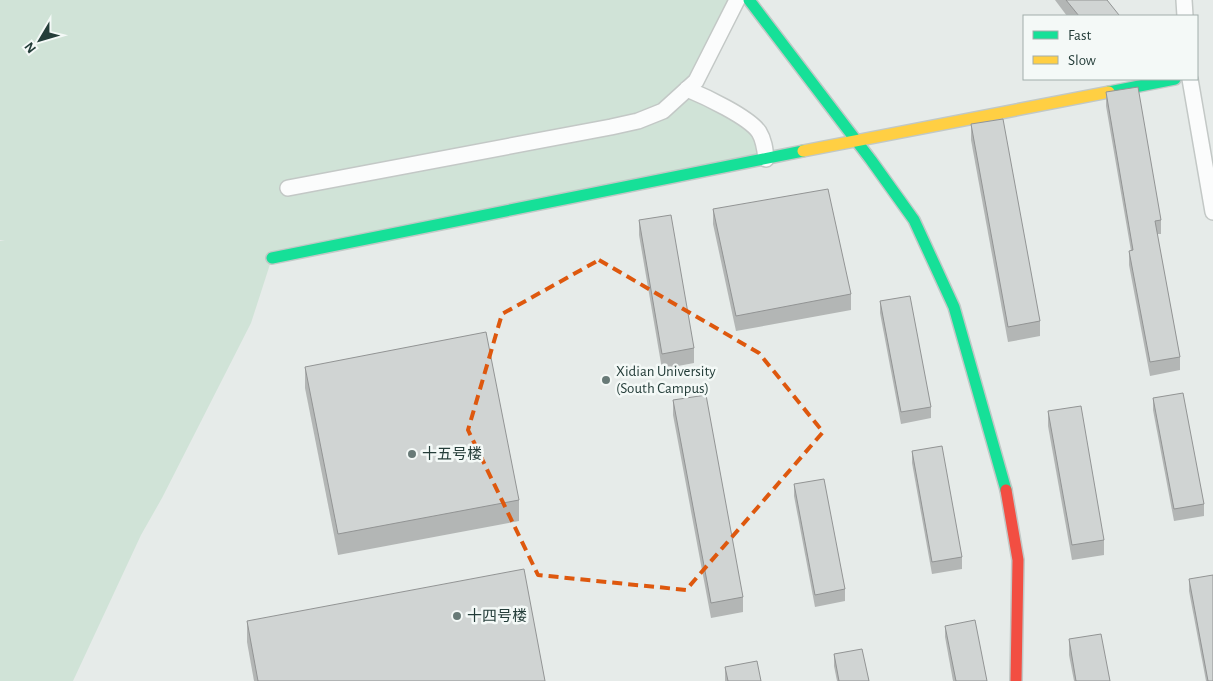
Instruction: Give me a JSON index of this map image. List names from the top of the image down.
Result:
{
  "places": ["Xidian University (South Campus)", "十五号楼", "十四号楼"],
  "legend": ["Fast", "Slow"],
  "north": "bottom left"
}
